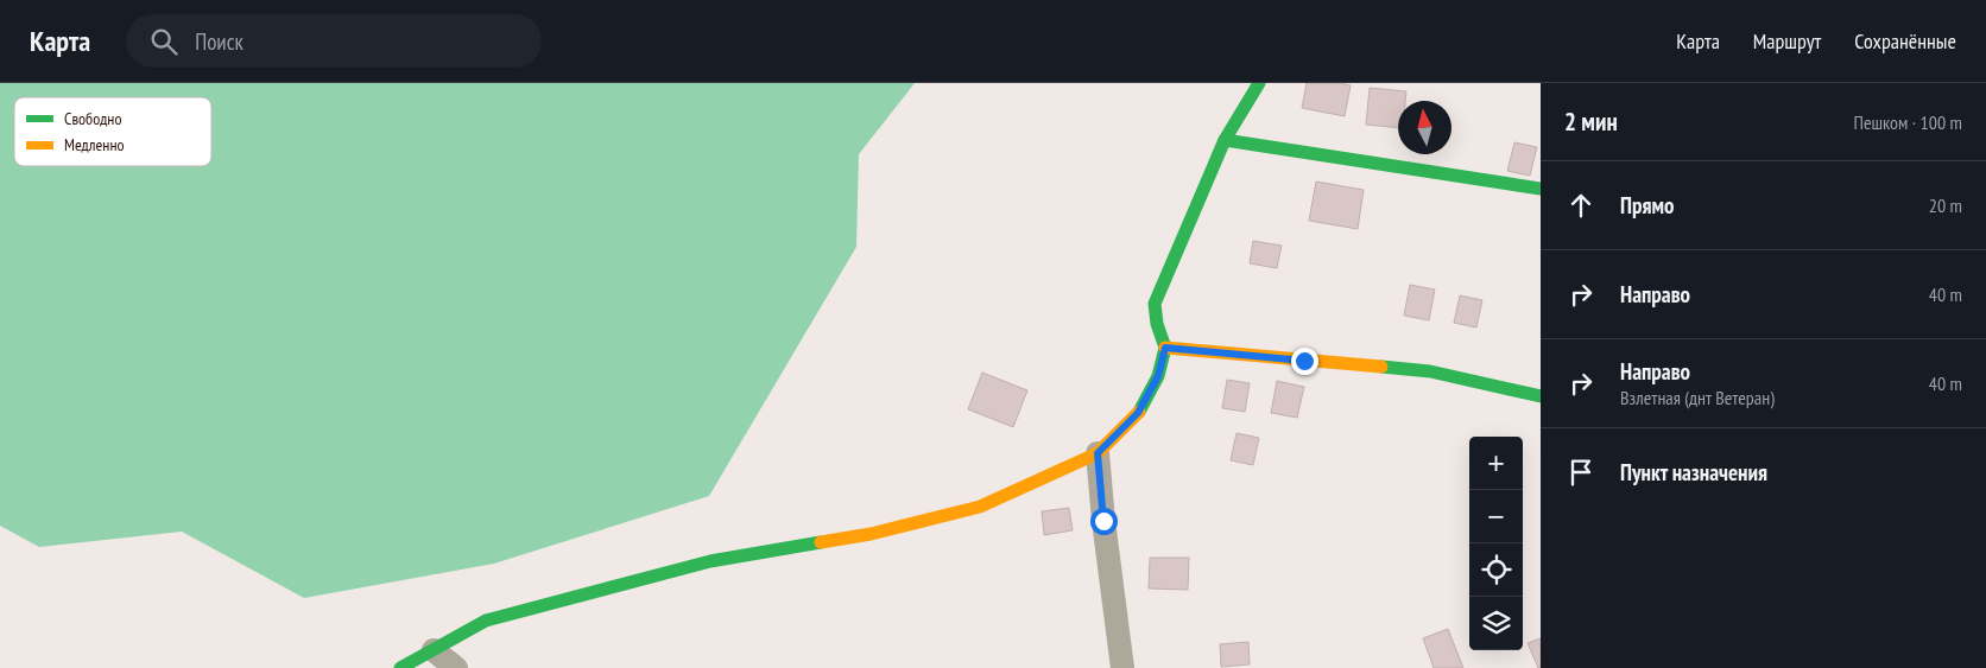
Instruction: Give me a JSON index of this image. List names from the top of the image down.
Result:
{
  "legend": ["Свободно", "Медленно"],
  "north": "top",
  "page": {
    "header": "Карта",
    "search": "Поиск",
    "nav": ["Карта", "Маршрут", "Сохранённые"],
    "heading": ["2 мин", "Пешком · 100 m"],
    "list": [
      ["Прямо", "20 m"],
      ["Направо", "40 m"],
      ["Направо", "Взлетная (днт Ветеран)", "40 m"],
      "Пункт назначения"
    ],
    "map_buttons": ["+", "−"]
  }
}
